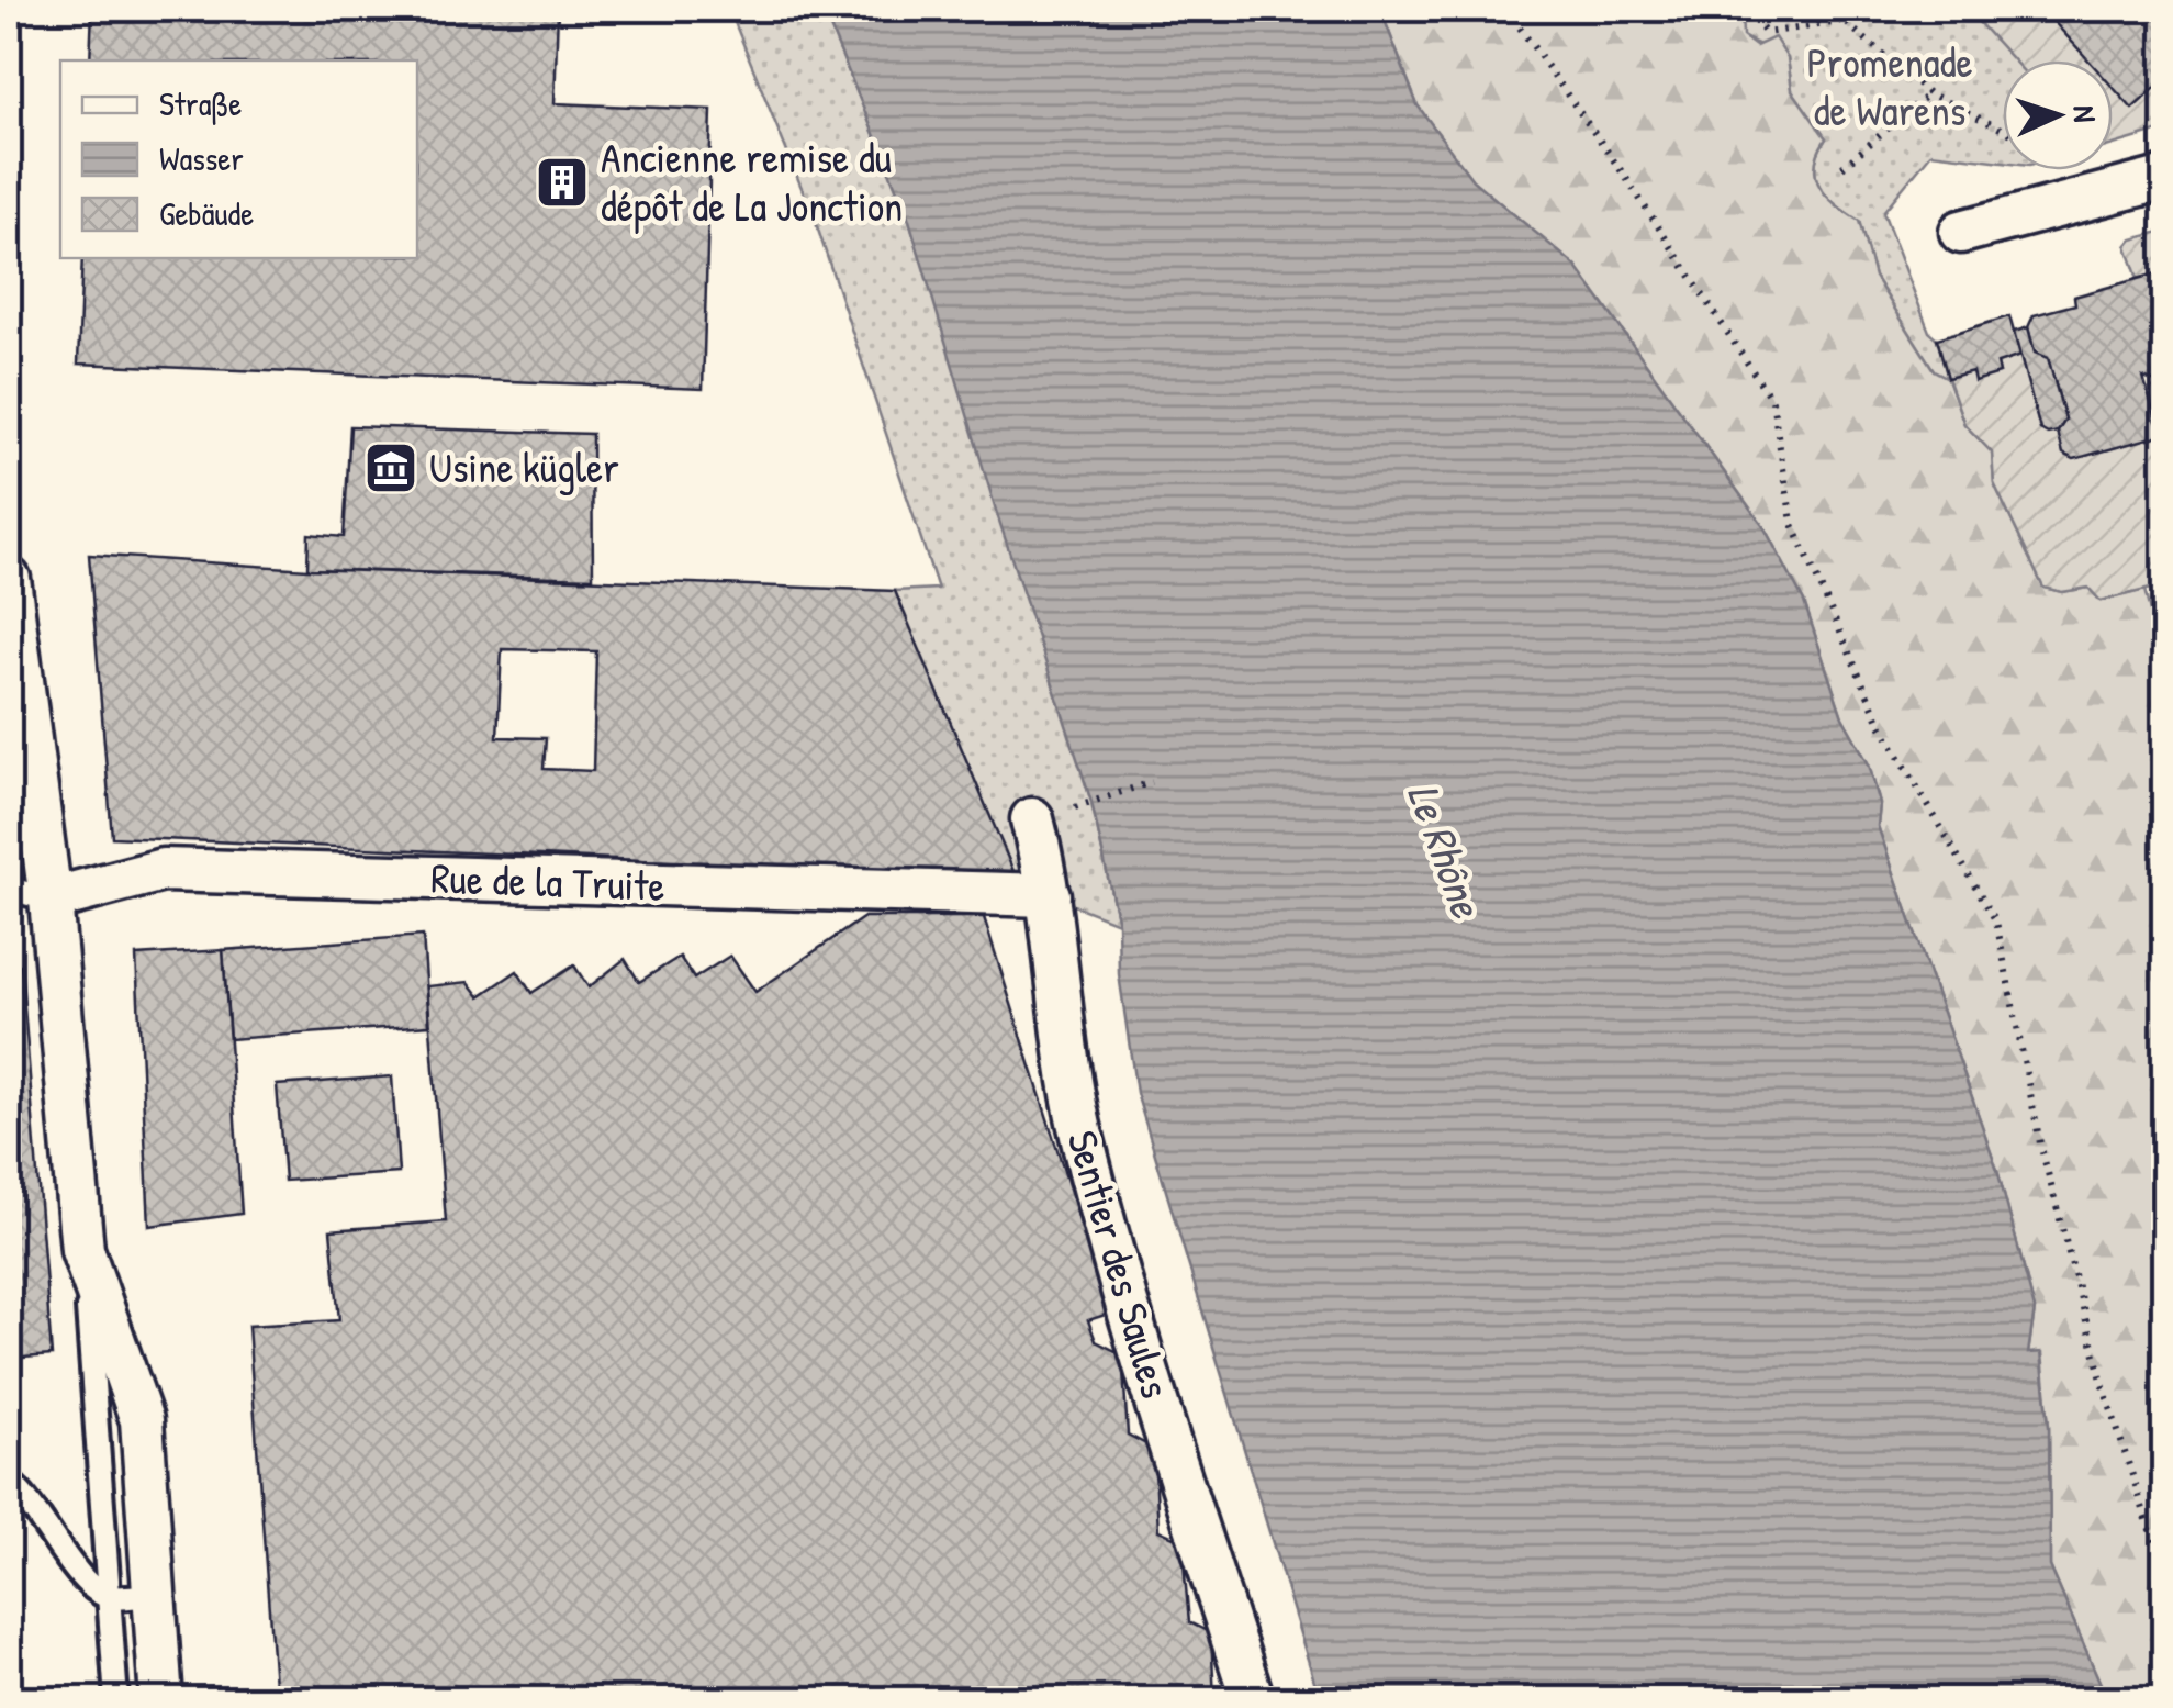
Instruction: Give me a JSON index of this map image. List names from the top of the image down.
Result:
{
  "streets": {
    "street": ["Rue de la Truite", "Sentier des Saules"]
  },
  "crossings": [
    ["Rue de la Truite", "Sentier des Saules"]
  ],
  "water": ["Le Rhône"],
  "parks": ["Promenade de Warens"],
  "places": {
    "building": ["Ancienne remise du dépôt de La Jonction"],
    "museum": ["Usine kügler"]
  },
  "legend": ["Straße", "Wasser", "Gebäude"],
  "north": "right"
}
